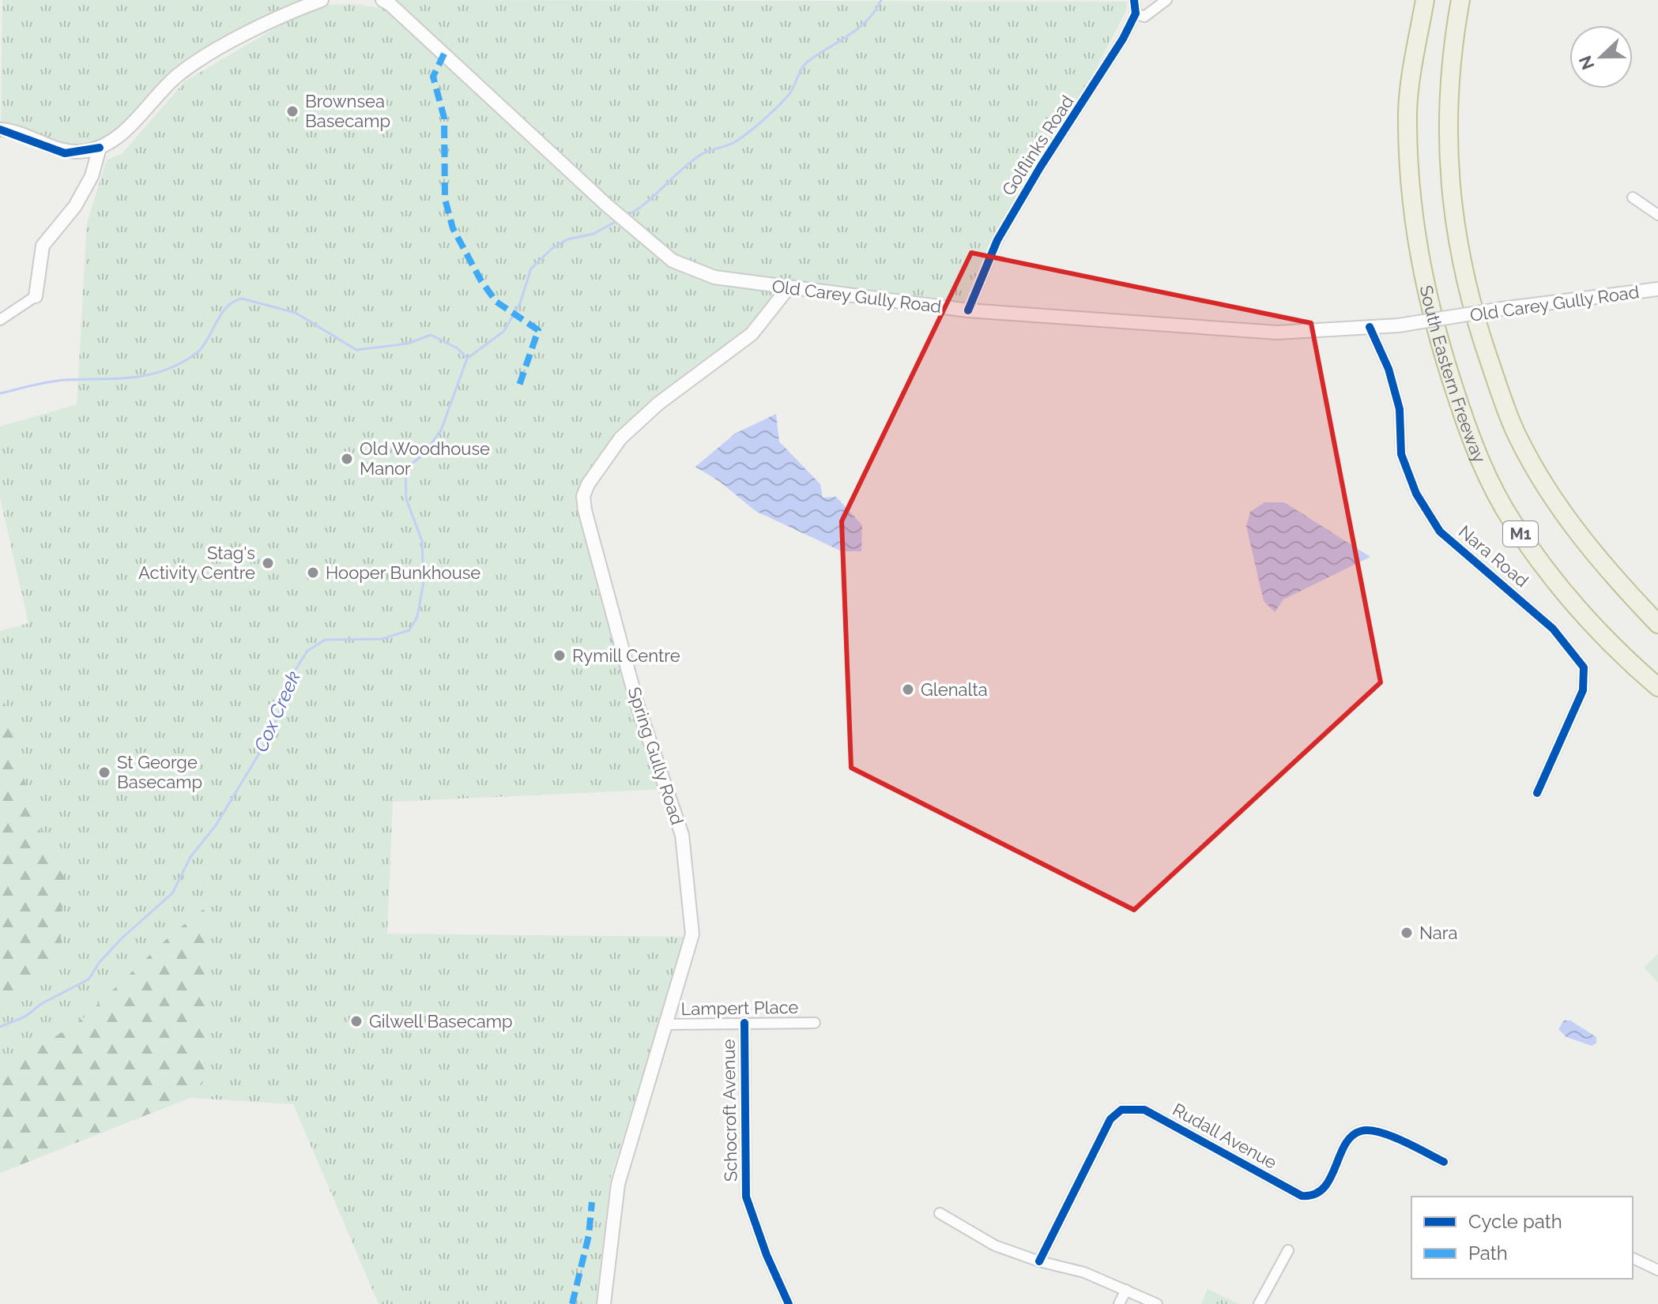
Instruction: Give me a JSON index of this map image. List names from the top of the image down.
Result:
{
  "streets": {
    "highway": ["South Eastern Freeway", "M1"],
    "main road": ["Old Carey Gully Road", "Spring Gully Road"],
    "street": [
      "Golflinks Road",
      "Nara Road",
      "Lampert Place",
      "Schocroft Avenue",
      "Rudall Avenue"
    ]
  },
  "crossings": [
    ["Golflinks Road", "Old Carey Gully Road"],
    ["Old Carey Gully Road", "Nara Road"],
    ["Old Carey Gully Road", "Spring Gully Road"],
    ["Spring Gully Road", "Lampert Place"],
    ["Lampert Place", "Schocroft Avenue"]
  ],
  "water": ["Cox Creek"],
  "places": [
    "Brownsea Basecamp",
    "Old Woodhouse Manor",
    "Stag's Activity Centre",
    "Hooper Bunkhouse",
    "Rymill Centre",
    "Glenalta",
    "St George Basecamp",
    "Nara",
    "Gilwell Basecamp"
  ],
  "legend": ["Cycle path", "Path"],
  "north": "left"
}
